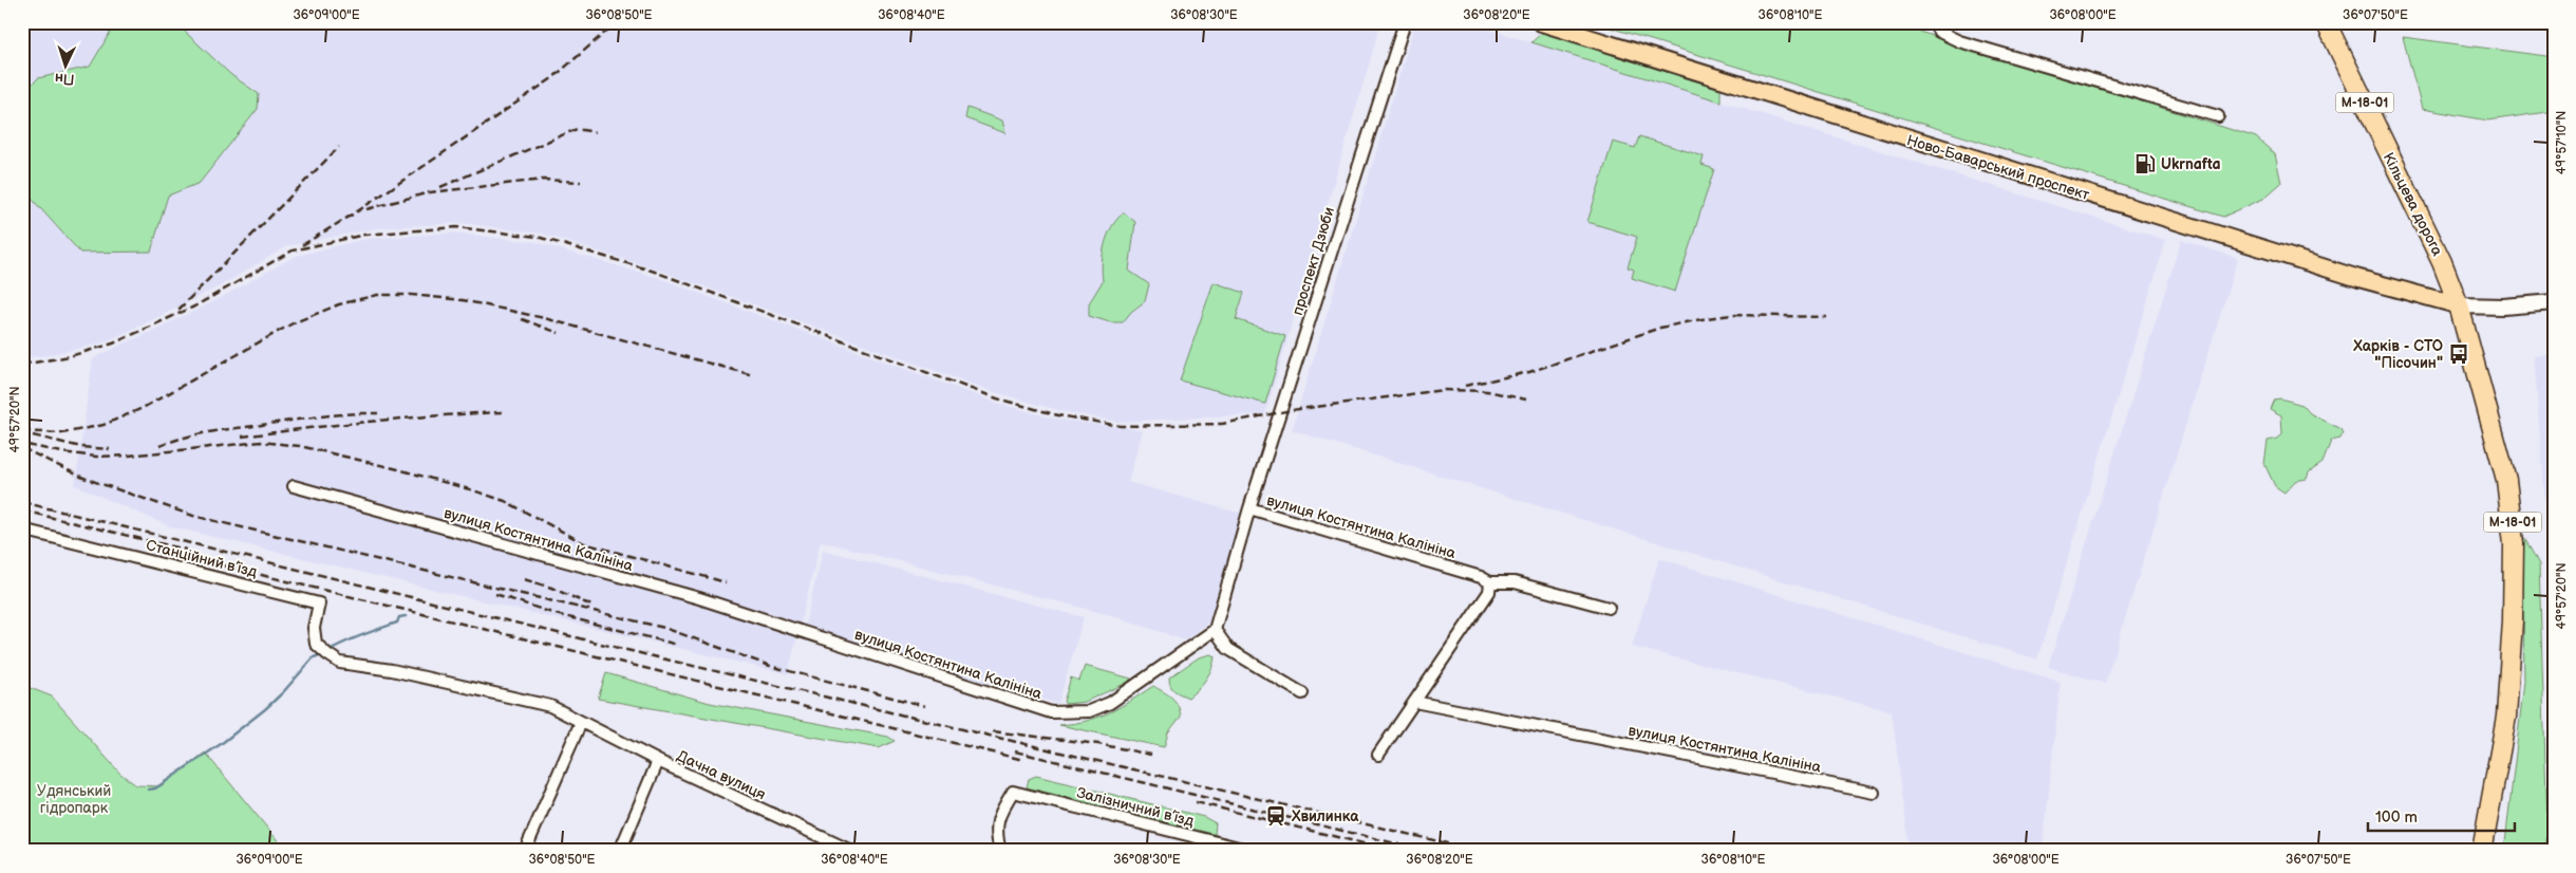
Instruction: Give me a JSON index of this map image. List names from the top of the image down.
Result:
{
  "streets": {
    "highway": ["М-18-01", "Кільцева дорога"],
    "main road": ["Ново-Баварський проспект"],
    "street": [
      "проспект Дзюби",
      "вулиця Костянтина Калініна",
      "Станційний в’їзд",
      "Дачна вулиця",
      "Залізничний в’їзд"
    ]
  },
  "crossings": [
    ["Ново-Баварський проспект", "Кільцева дорога"],
    ["проспект Дзюби", "вулиця Костянтина Калініна"],
    ["Станційний в’їзд", "Дачна вулиця"]
  ],
  "parks": ["Удянський гідропарк"],
  "places": {
    "fuel station": ["Ukrnafta"],
    "bus stop": ["Харків - СТО \"Пісочин\""],
    "station": ["Хвилинка"]
  },
  "scale_bar": "100 m",
  "north": "bottom",
  "coordinates": [
    "36°09'00\"E",
    "36°08'50\"E",
    "36°08'40\"E",
    "36°08'30\"E",
    "36°08'20\"E",
    "36°08'10\"E",
    "36°08'00\"E",
    "36°07'50\"E",
    "49°57'10\"N",
    "49°57'20\"N"
  ]
}
